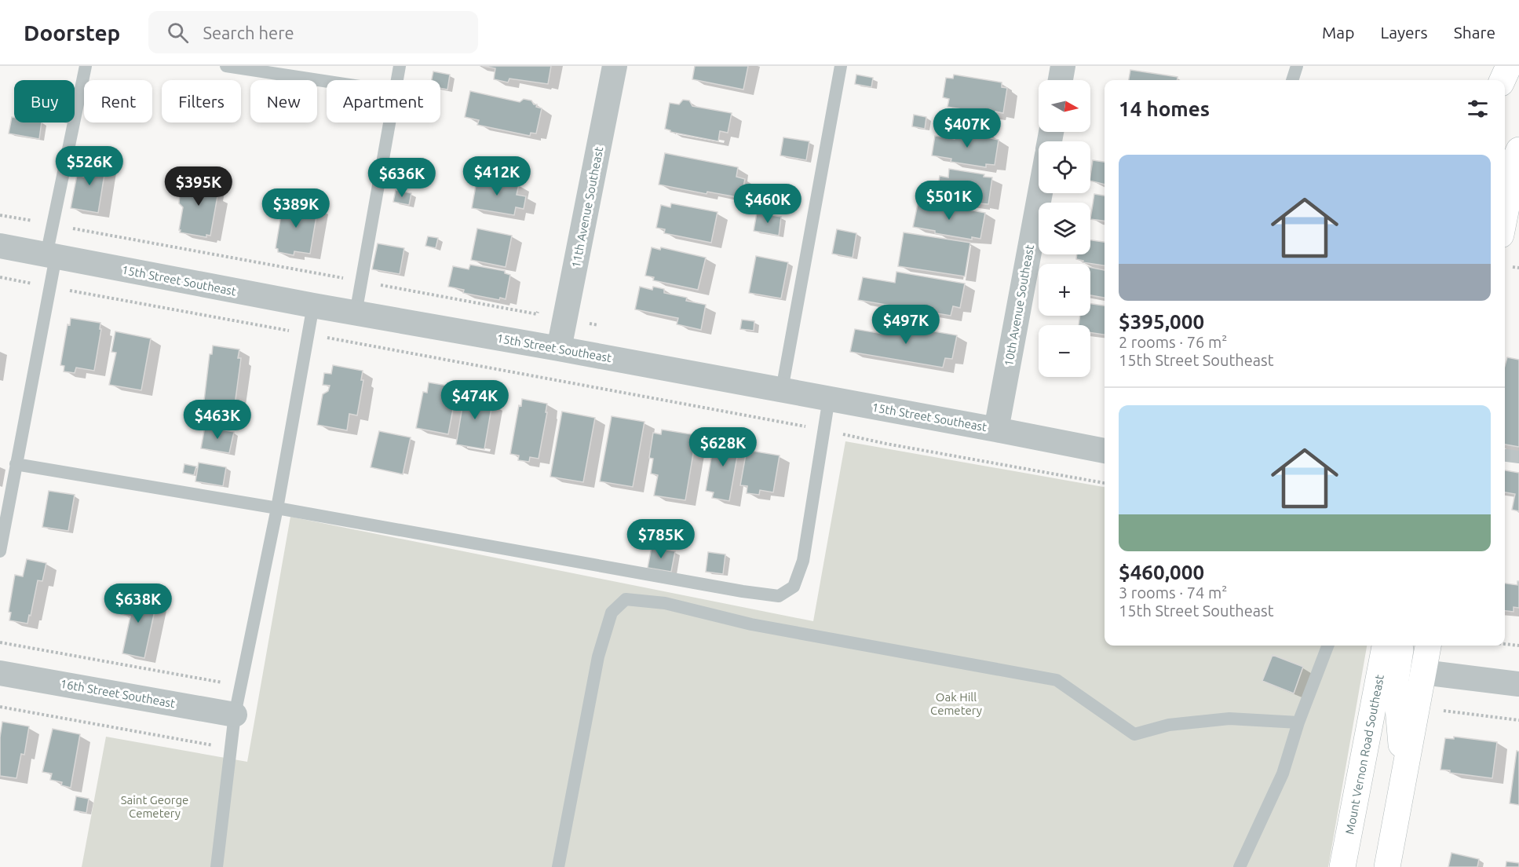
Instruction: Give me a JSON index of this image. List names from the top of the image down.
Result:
{
  "streets": {
    "main road": ["Mount Vernon Road Southeast"],
    "street": [
      "11th Avenue Southeast",
      "15th Street Southeast",
      "10th Avenue Southeast",
      "16th Street Southeast"
    ]
  },
  "crossings": [
    ["11th Avenue Southeast", "15th Street Southeast"],
    ["15th Street Southeast", "10th Avenue Southeast"]
  ],
  "parks": ["Oak Hill Cemetery", "Saint George Cemetery"],
  "north": "right",
  "page": {
    "header": "Doorstep",
    "search": "Search here",
    "nav": ["Map", "Layers", "Share"],
    "map_buttons": ["+", "−"],
    "chip": [
      "Buy",
      "Rent",
      "Filters",
      "New",
      "Apartment"
    ],
    "heading": "14 homes",
    "price": [
      "$407K",
      "$526K",
      "$412K",
      "$636K",
      "$395K",
      "$501K",
      "$460K",
      "$389K",
      "$497K",
      "$474K",
      "$463K",
      "$628K",
      "$785K",
      "$638K"
    ],
    "list": [
      {
        "name": "$395,000",
        "note": "2 rooms · 76 m² · 15th Street Southeast"
      },
      {
        "name": "$460,000",
        "note": "3 rooms · 74 m² · 15th Street Southeast"
      }
    ]
  }
}
